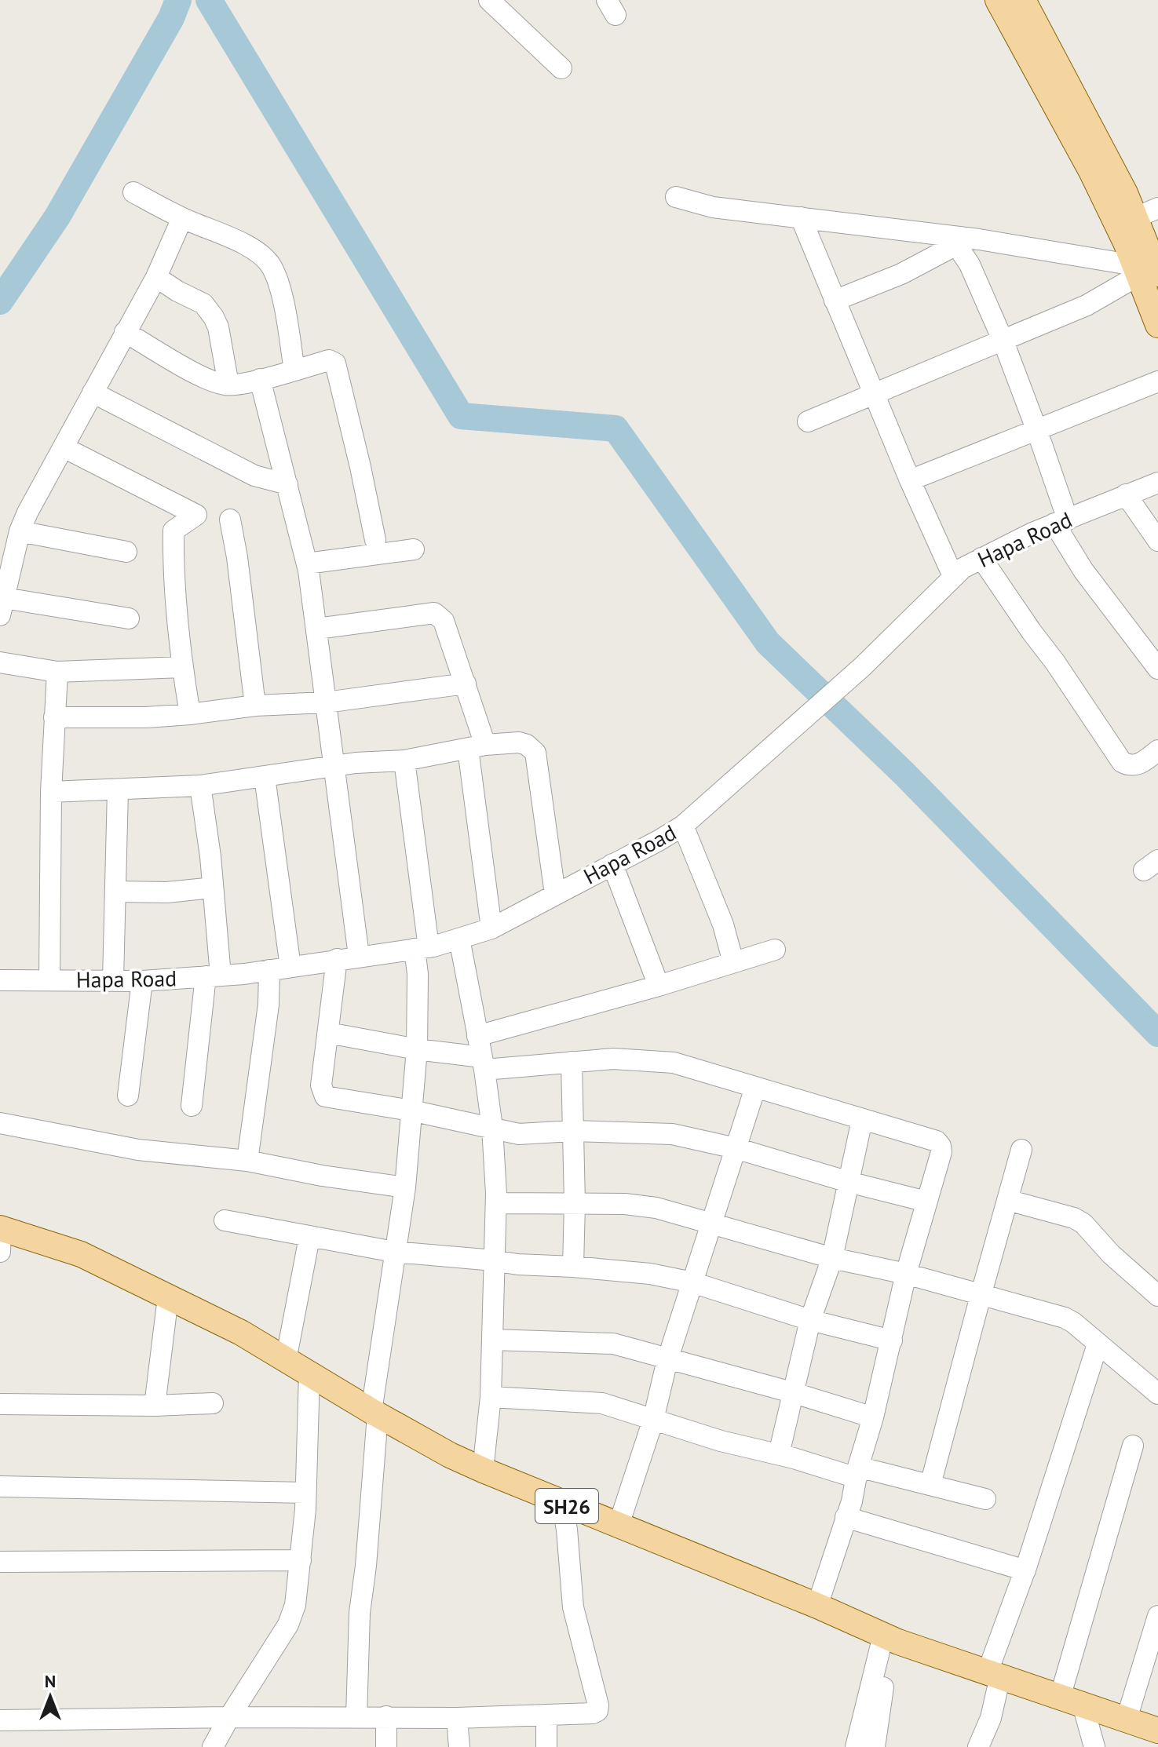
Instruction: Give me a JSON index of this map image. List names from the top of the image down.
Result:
{
  "streets": {
    "main road": ["SH26"],
    "street": ["Hapa Road"]
  },
  "north": "top"
}
